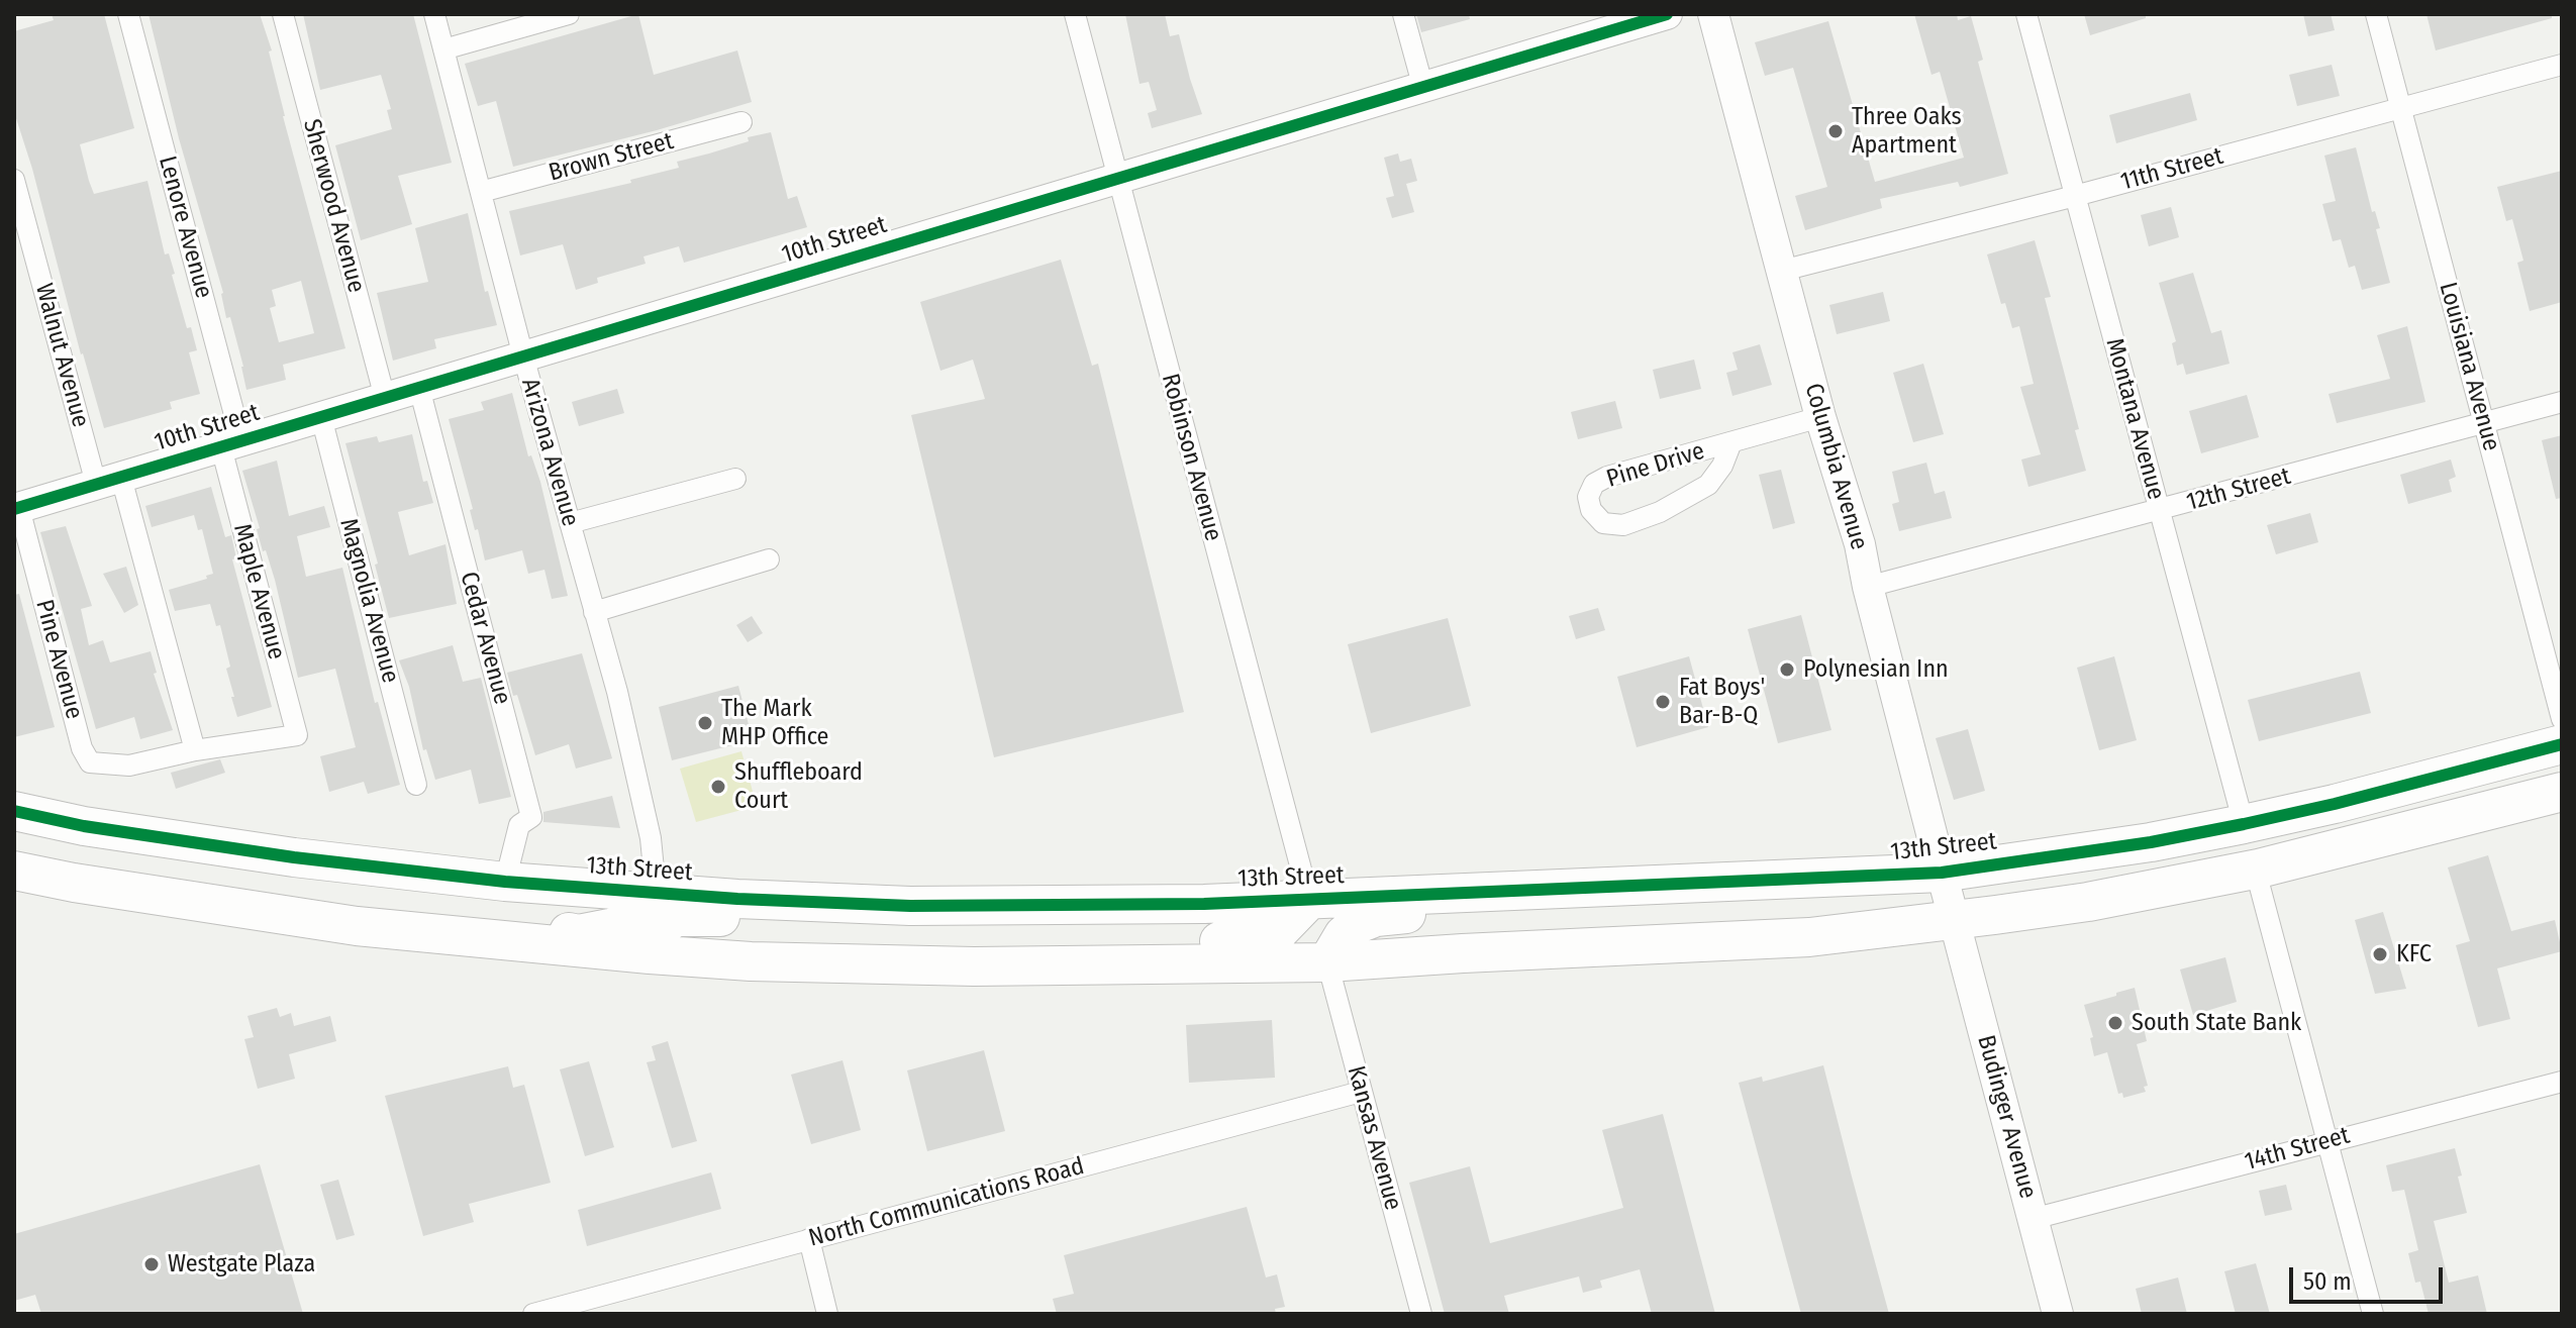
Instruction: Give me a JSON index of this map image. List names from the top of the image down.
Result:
{
  "streets": {
    "highway": ["13th Street"],
    "street": [
      "Brown Street",
      "11th Street",
      "Sherwood Avenue",
      "Lenore Avenue",
      "10th Street",
      "Walnut Avenue",
      "Louisiana Avenue",
      "Montana Avenue",
      "Arizona Avenue",
      "Robinson Avenue",
      "Pine Drive",
      "Columbia Avenue",
      "12th Street",
      "Maple Avenue",
      "Magnolia Avenue",
      "Cedar Avenue",
      "Pine Avenue",
      "Budinger Avenue",
      "Kansas Avenue",
      "14th Street",
      "North Communications Road"
    ]
  },
  "crossings": [
    ["Brown Street", "Arizona Avenue"],
    ["11th Street", "Louisiana Avenue"],
    ["11th Street", "Montana Avenue"],
    ["11th Street", "Columbia Avenue"],
    ["Sherwood Avenue", "10th Street"],
    ["Lenore Avenue", "10th Street"],
    ["Lenore Avenue", "Maple Avenue"],
    ["10th Street", "Walnut Avenue"],
    ["10th Street", "Arizona Avenue"],
    ["10th Street", "Robinson Avenue"],
    ["10th Street", "Maple Avenue"],
    ["10th Street", "Magnolia Avenue"],
    ["10th Street", "Cedar Avenue"],
    ["10th Street", "Pine Avenue"],
    ["Walnut Avenue", "Maple Avenue"],
    ["Walnut Avenue", "Pine Avenue"],
    ["Louisiana Avenue", "12th Street"],
    ["Montana Avenue", "12th Street"],
    ["Montana Avenue", "13th Street"],
    ["Arizona Avenue", "13th Street"],
    ["Robinson Avenue", "13th Street"],
    ["Pine Drive", "Columbia Avenue"],
    ["Columbia Avenue", "12th Street"],
    ["Columbia Avenue", "13th Street"],
    ["Columbia Avenue", "Budinger Avenue"],
    ["Maple Avenue", "Pine Avenue"],
    ["Cedar Avenue", "13th Street"],
    ["Budinger Avenue", "14th Street"],
    ["Kansas Avenue", "North Communications Road"]
  ],
  "places": [
    "Three Oaks Apartment",
    "Polynesian Inn",
    "Fat Boys' Bar-B-Q",
    "The Mark MHP Office",
    "Shuffleboard Court",
    "KFC",
    "South State Bank",
    "Westgate Plaza"
  ],
  "scale_bar": "50 m"
}
